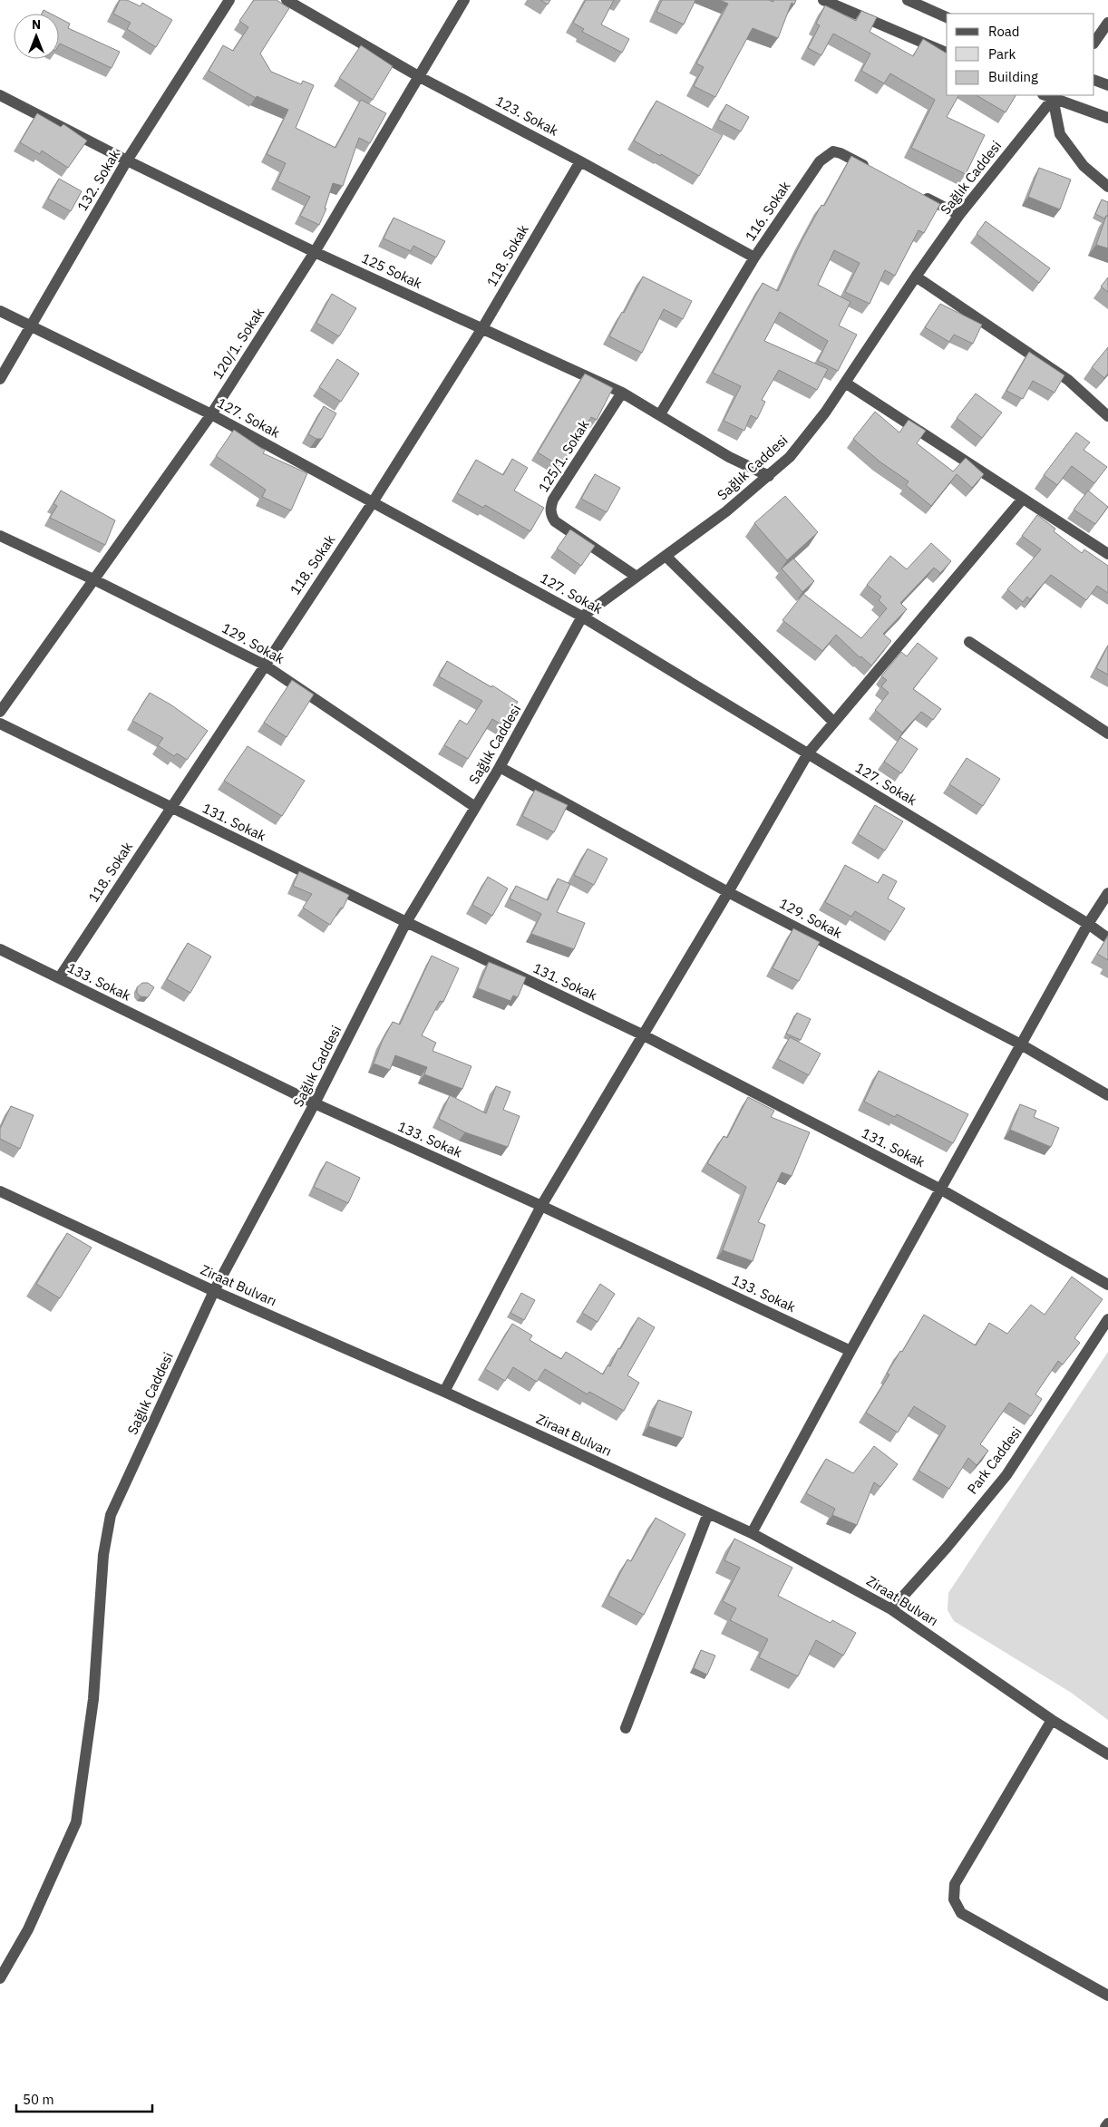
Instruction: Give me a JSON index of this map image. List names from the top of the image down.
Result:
{
  "streets": {
    "street": [
      "123. Sokak",
      "Sağlık Caddesi",
      "132. Sokak",
      "116. Sokak",
      "118. Sokak",
      "125 Sokak",
      "120/1. Sokak",
      "127. Sokak",
      "125/1. Sokak",
      "129. Sokak",
      "131. Sokak",
      "133. Sokak",
      "Ziraat Bulvarı",
      "Park Caddesi"
    ]
  },
  "crossings": [
    ["123. Sokak", "116. Sokak"],
    ["123. Sokak", "118. Sokak"],
    ["123. Sokak", "120/1. Sokak"],
    ["Sağlık Caddesi", "125 Sokak"],
    ["Sağlık Caddesi", "127. Sokak"],
    ["Sağlık Caddesi", "125/1. Sokak"],
    ["Sağlık Caddesi", "129. Sokak"],
    ["Sağlık Caddesi", "131. Sokak"],
    ["Sağlık Caddesi", "133. Sokak"],
    ["Sağlık Caddesi", "Ziraat Bulvarı"],
    ["132. Sokak", "125 Sokak"],
    ["132. Sokak", "127. Sokak"],
    ["116. Sokak", "125 Sokak"],
    ["118. Sokak", "125 Sokak"],
    ["118. Sokak", "127. Sokak"],
    ["118. Sokak", "129. Sokak"],
    ["118. Sokak", "131. Sokak"],
    ["118. Sokak", "133. Sokak"],
    ["125 Sokak", "120/1. Sokak"],
    ["125 Sokak", "125/1. Sokak"],
    ["120/1. Sokak", "127. Sokak"],
    ["120/1. Sokak", "129. Sokak"],
    ["Ziraat Bulvarı", "Park Caddesi"]
  ],
  "legend": ["Road", "Park", "Building"],
  "scale_bar": "50 m",
  "north": "top"
}
